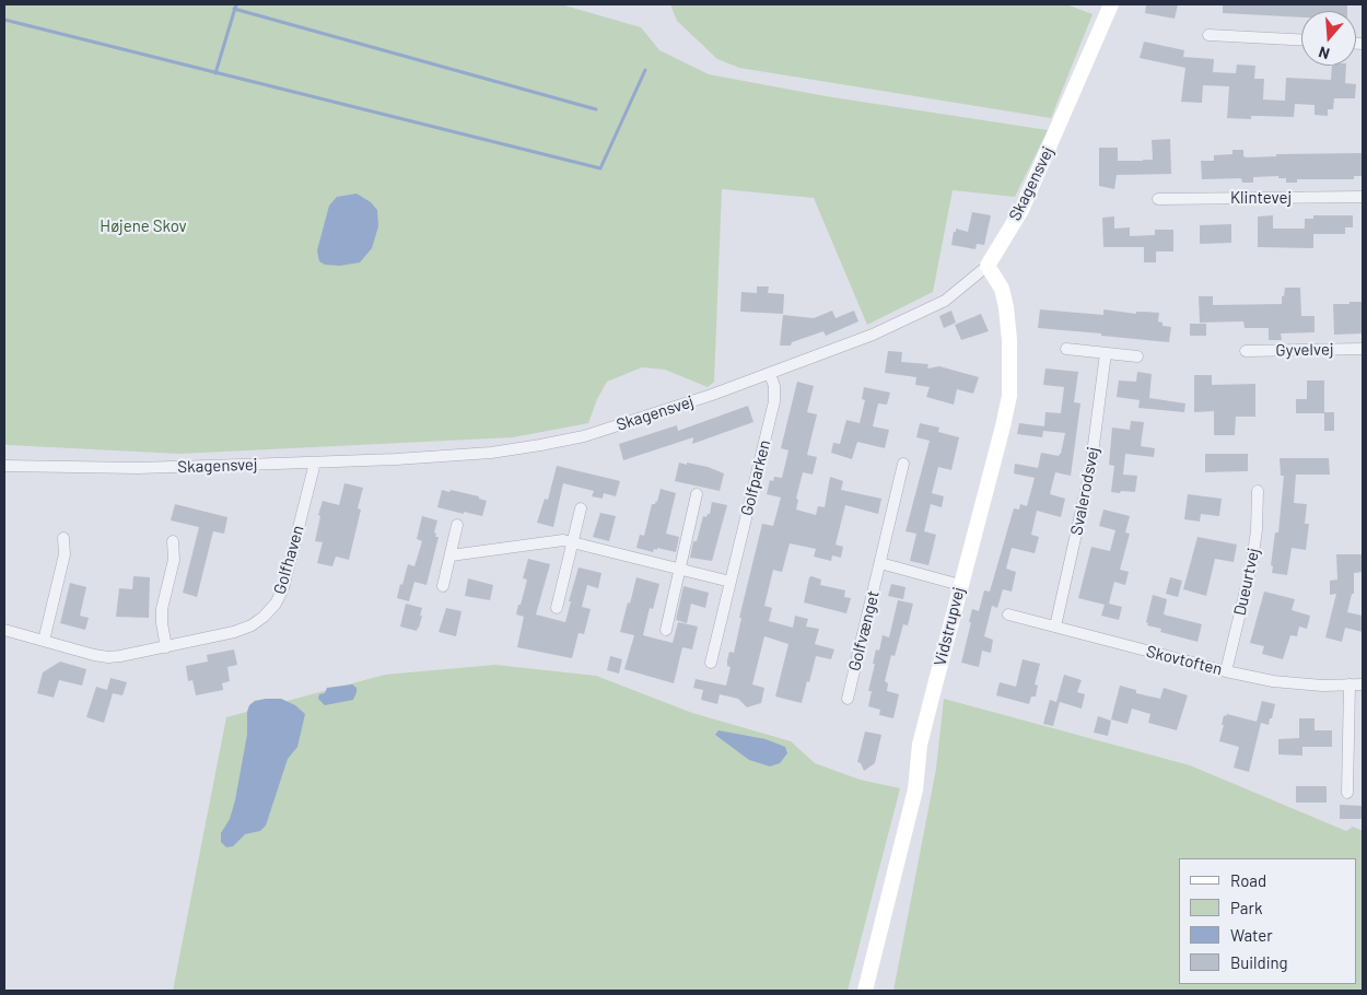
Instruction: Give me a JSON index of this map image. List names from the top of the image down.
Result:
{
  "streets": {
    "street": [
      "Skagensvej",
      "Klintevej",
      "Gyvelvej",
      "Golfparken",
      "Svalerodsvej",
      "Golfhaven",
      "Dueurtvej",
      "Vidstrupvej",
      "Golfvænget",
      "Skovtoften"
    ]
  },
  "crossings": [
    ["Skagensvej", "Golfparken"],
    ["Skagensvej", "Golfhaven"],
    ["Skagensvej", "Vidstrupvej"],
    ["Svalerodsvej", "Skovtoften"],
    ["Dueurtvej", "Skovtoften"]
  ],
  "parks": ["Højene Skov"],
  "legend": [
    "Road",
    "Park",
    "Water",
    "Building"
  ],
  "north": "bottom"
}
